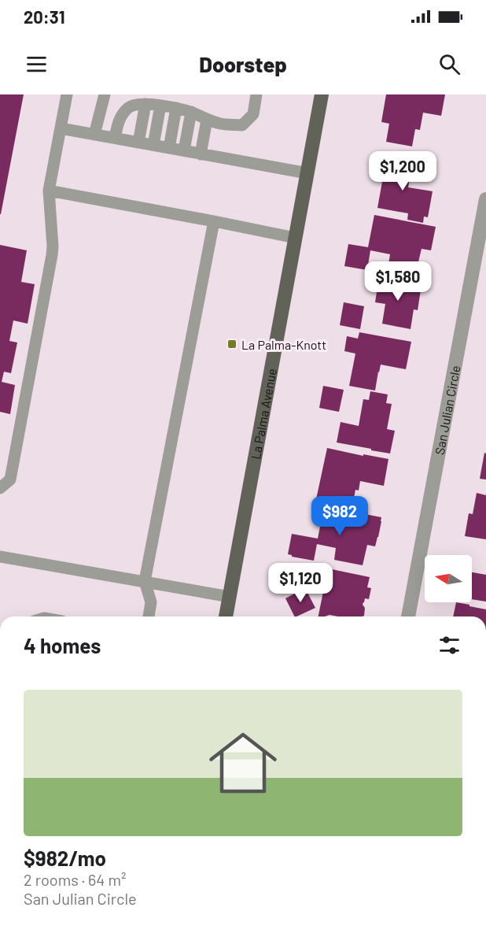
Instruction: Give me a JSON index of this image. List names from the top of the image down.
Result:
{
  "streets": {
    "main road": ["La Palma Avenue"],
    "street": ["San Julian Circle"]
  },
  "places": {
    "transit": ["La Palma-Knott"]
  },
  "north": "left",
  "page": {
    "status": "20:31",
    "header": "Doorstep",
    "price": [
      "$1,200",
      "$1,580",
      "$982",
      "$1,120"
    ],
    "heading": "4 homes",
    "list": [
      {
        "name": "$982/mo",
        "note": "2 rooms · 64 m² · San Julian Circle"
      }
    ]
  }
}
